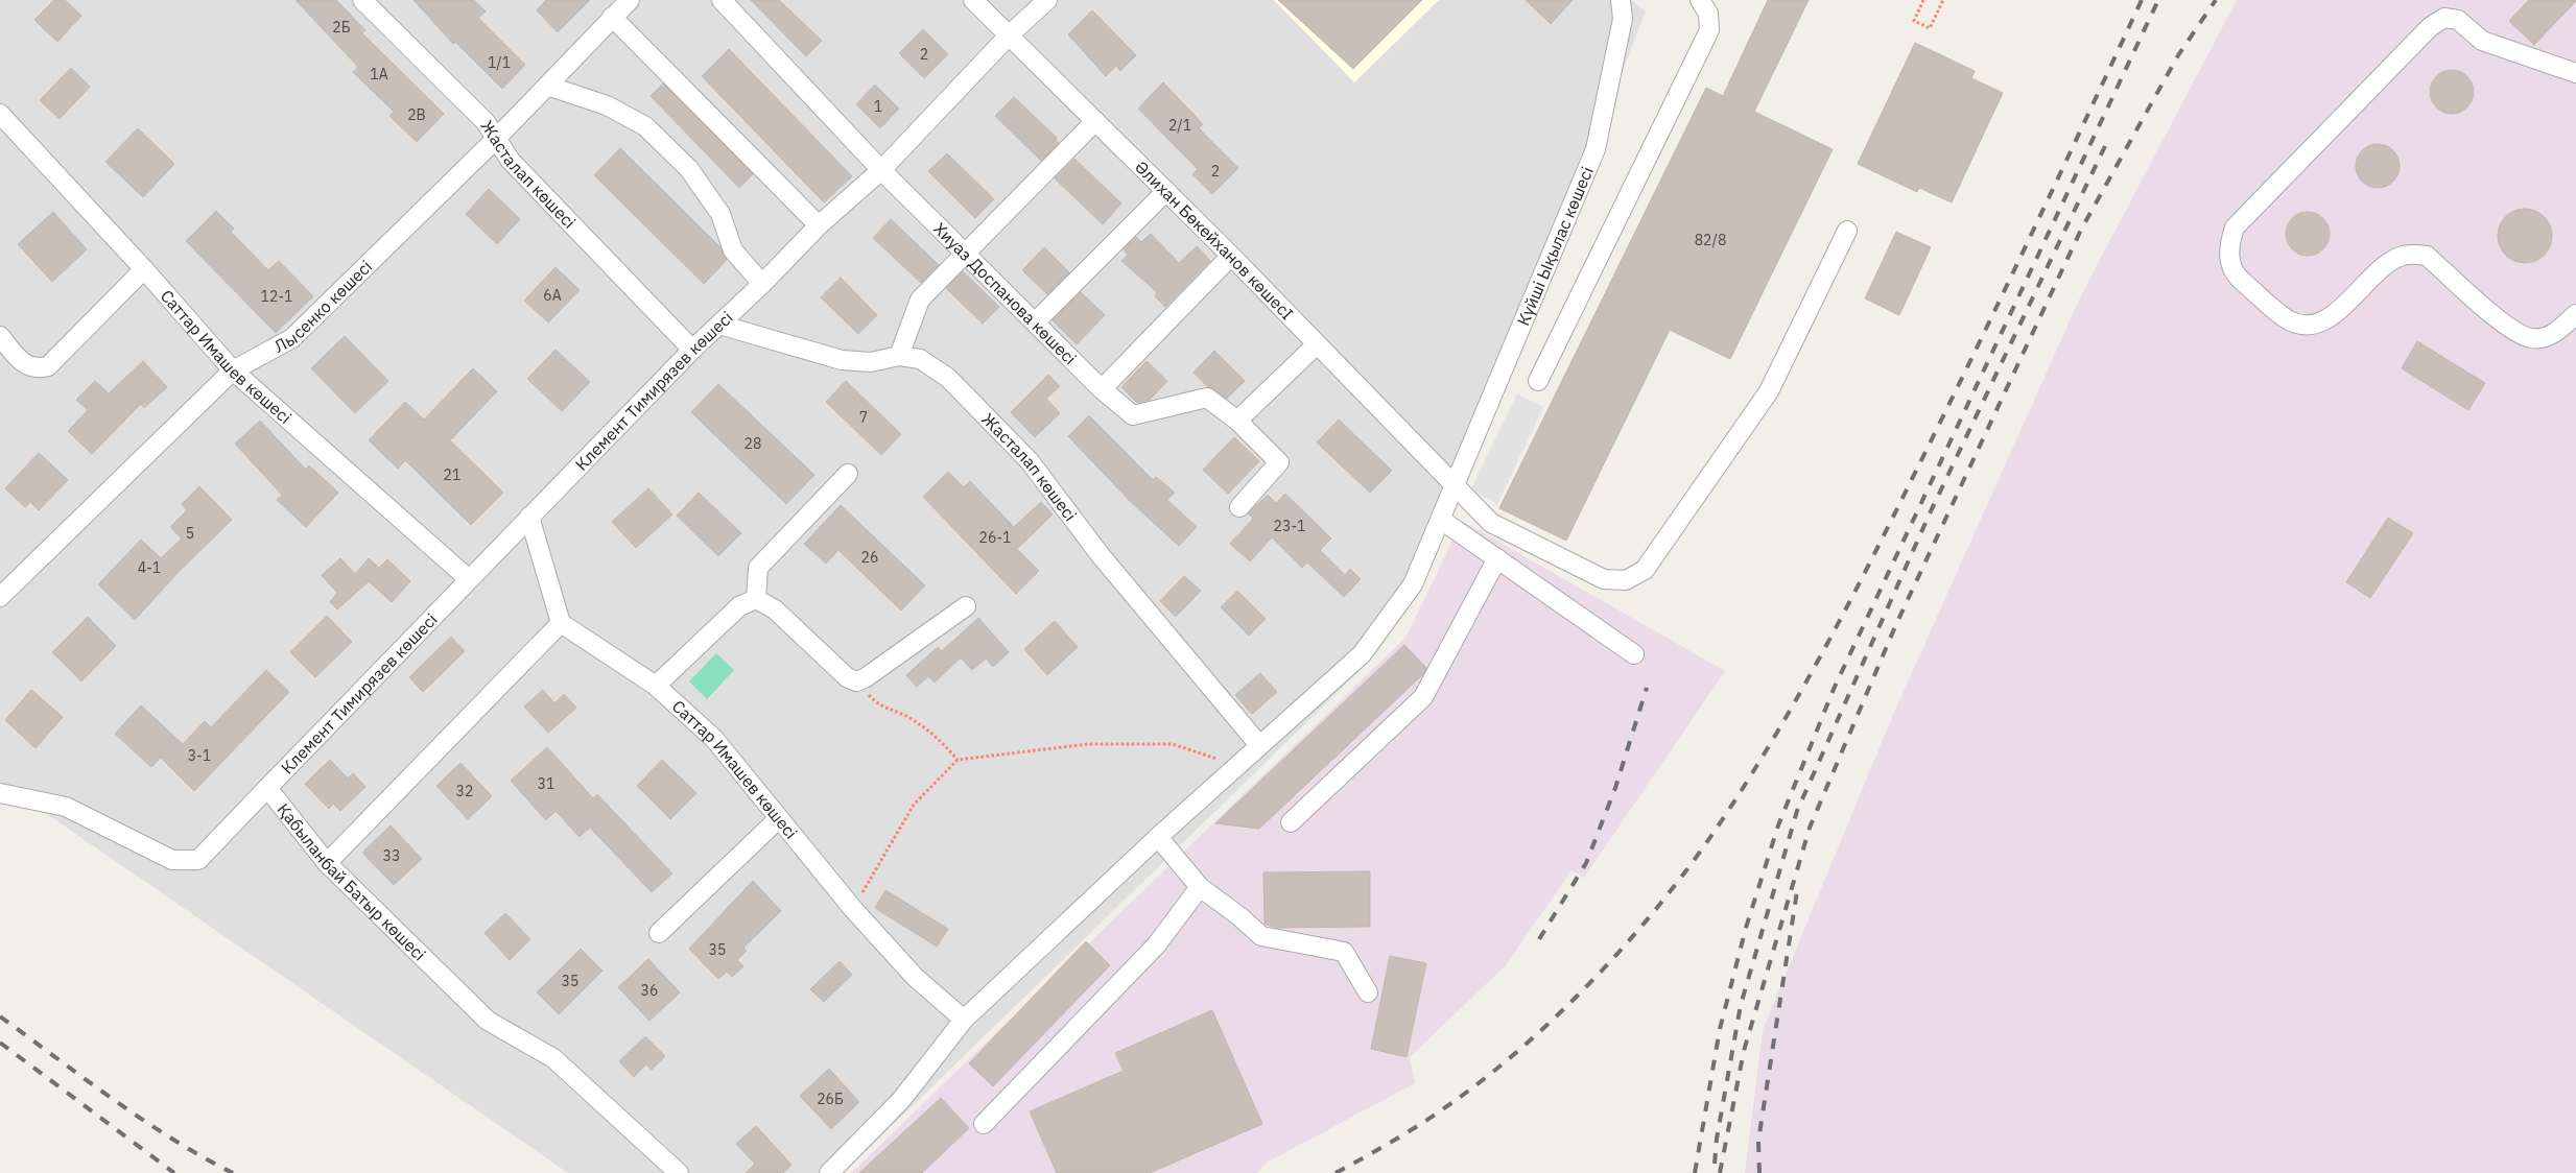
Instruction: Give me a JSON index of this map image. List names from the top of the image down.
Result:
{
  "streets": {
    "street": [
      "Жасталап көшесі",
      "Әлихан Бөкейханов көшесI",
      "Күйші Ықылас көшесі",
      "Хиуаз Доспанова көшесі",
      "Лысенко көшесі",
      "Саттар Имашев көшесі",
      "Клемент Тимирязев көшесі",
      "Қабыланбай Батыр көшесі"
    ]
  },
  "crossings": [
    ["Жасталап көшесі", "Күйші Ықылас көшесі"],
    ["Жасталап көшесі", "Лысенко көшесі"],
    ["Жасталап көшесі", "Клемент Тимирязев көшесі"],
    ["Әлихан Бөкейханов көшесI", "Күйші Ықылас көшесі"],
    ["Әлихан Бөкейханов көшесI", "Клемент Тимирязев көшесі"],
    ["Күйші Ықылас көшесі", "Саттар Имашев көшесі"],
    ["Хиуаз Доспанова көшесі", "Клемент Тимирязев көшесі"],
    ["Лысенко көшесі", "Саттар Имашев көшесі"],
    ["Саттар Имашев көшесі", "Клемент Тимирязев көшесі"],
    ["Клемент Тимирязев көшесі", "Қабыланбай Батыр көшесі"]
  ],
  "house_numbers": [
    "2Б",
    "2",
    "1/1",
    "1А",
    "1",
    "2В",
    "2/1",
    "2",
    "82/8",
    "6А",
    "12-1",
    "7",
    "28",
    "21",
    "23-1",
    "5",
    "26-1",
    "26",
    "4-1",
    "3-1",
    "31",
    "32",
    "33",
    "35",
    "35",
    "36",
    "26Б"
  ]
}
